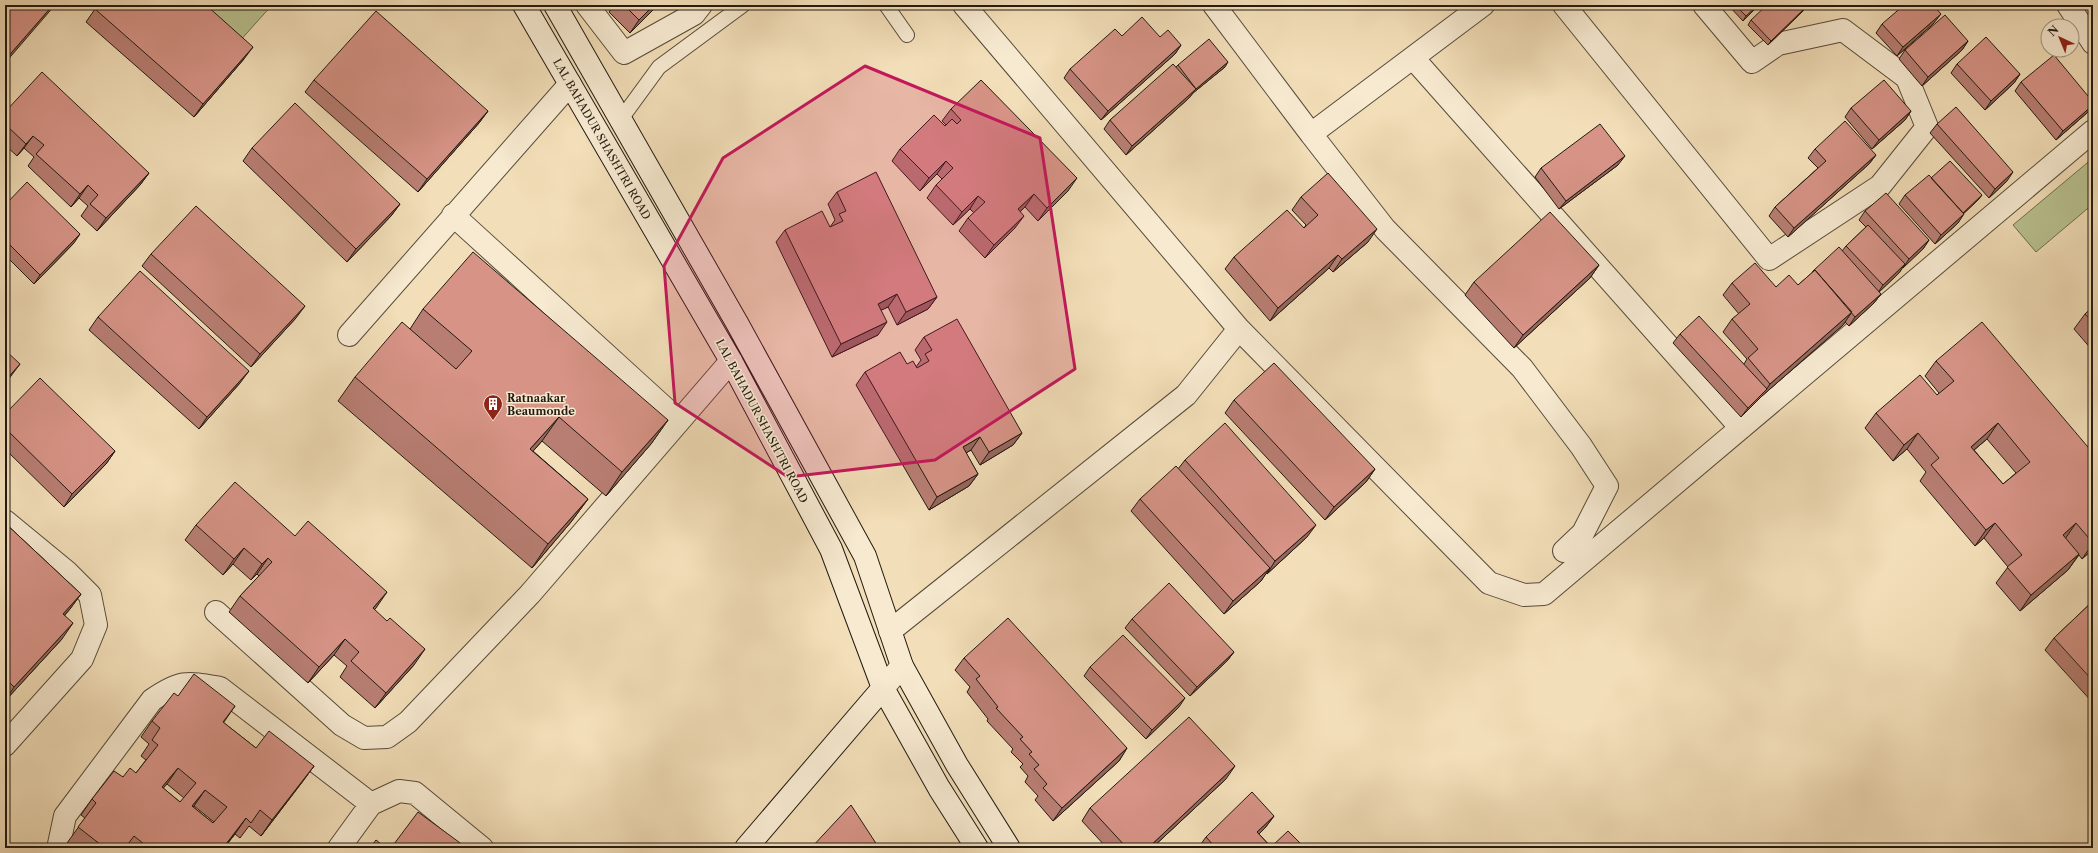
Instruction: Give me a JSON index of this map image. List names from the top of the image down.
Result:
{
  "streets": {
    "street": ["LAL BAHADUR SHASHTRI ROAD"]
  },
  "places": {
    "building": ["Ratnaakar Beaumonde"]
  },
  "north": "top left"
}
